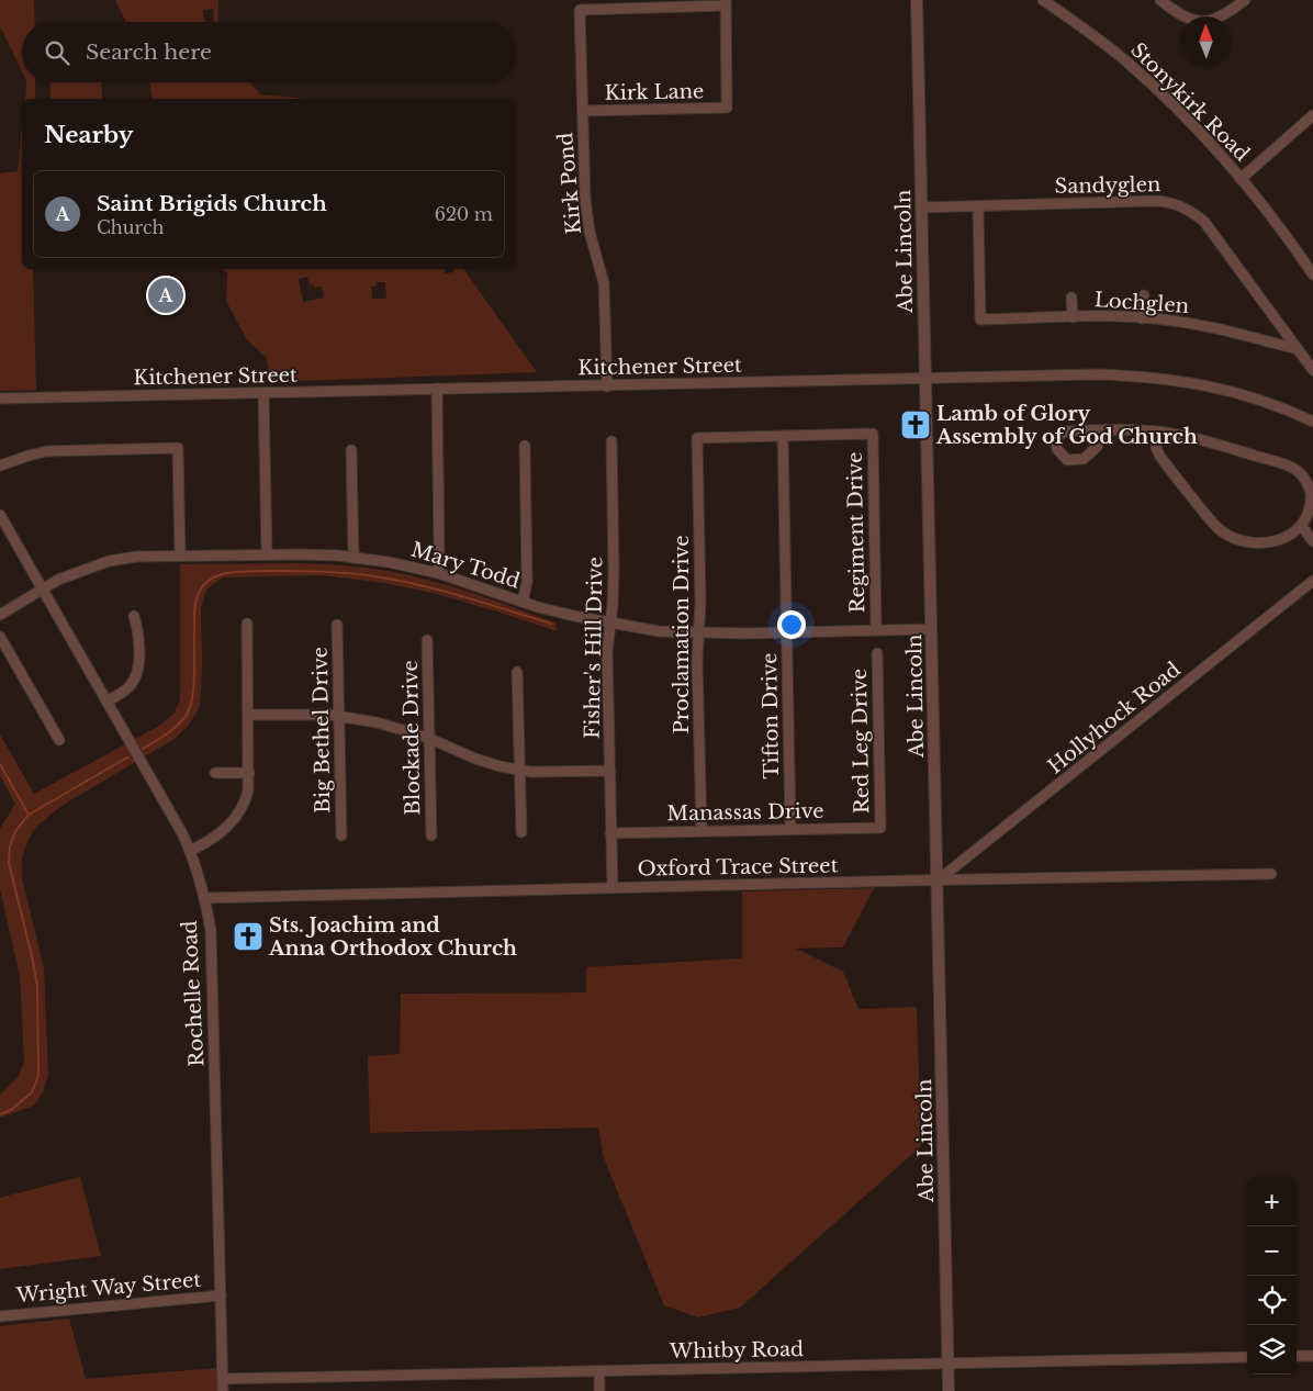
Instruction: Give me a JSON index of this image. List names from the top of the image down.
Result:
{
  "streets": {
    "street": [
      "Kirk Lane",
      "Stonykirk Road",
      "Kirk Pond",
      "Sandyglen",
      "Abe Lincoln",
      "Lochglen",
      "Kitchener Street",
      "Regiment Drive",
      "Mary Todd",
      "Proclamation Drive",
      "Fisher's Hill Drive",
      "Tifton Drive",
      "Hollyhock Road",
      "Big Bethel Drive",
      "Blockade Drive",
      "Red Leg Drive",
      "Manassas Drive",
      "Oxford Trace Street",
      "Rochelle Road",
      "Wright Way Street",
      "Whitby Road"
    ]
  },
  "crossings": [
    ["Kirk Lane", "Kirk Pond"],
    ["Kirk Pond", "Kitchener Street"],
    ["Sandyglen", "Abe Lincoln"],
    ["Sandyglen", "Lochglen"],
    ["Abe Lincoln", "Kitchener Street"],
    ["Abe Lincoln", "Mary Todd"],
    ["Abe Lincoln", "Hollyhock Road"],
    ["Abe Lincoln", "Oxford Trace Street"],
    ["Abe Lincoln", "Whitby Road"],
    ["Regiment Drive", "Mary Todd"],
    ["Regiment Drive", "Proclamation Drive"],
    ["Regiment Drive", "Tifton Drive"],
    ["Mary Todd", "Proclamation Drive"],
    ["Mary Todd", "Fisher's Hill Drive"],
    ["Mary Todd", "Tifton Drive"],
    ["Mary Todd", "Rochelle Road"],
    ["Proclamation Drive", "Tifton Drive"],
    ["Proclamation Drive", "Manassas Drive"],
    ["Fisher's Hill Drive", "Manassas Drive"],
    ["Fisher's Hill Drive", "Oxford Trace Street"],
    ["Tifton Drive", "Manassas Drive"],
    ["Hollyhock Road", "Oxford Trace Street"],
    ["Red Leg Drive", "Manassas Drive"],
    ["Oxford Trace Street", "Rochelle Road"],
    ["Rochelle Road", "Wright Way Street"],
    ["Rochelle Road", "Whitby Road"]
  ],
  "places": {
    "church": ["Lamb of Glory Assembly of God Church", "Sts. Joachim and Anna Orthodox Church"]
  },
  "north": "top",
  "page": {
    "search": "Search here",
    "heading": "Nearby",
    "list": [
      {
        "mark": "A",
        "name": "Saint Brigids Church",
        "note": "Church",
        "value": "620 m"
      }
    ],
    "pins": "A",
    "map_buttons": ["+", "−"]
  }
}
